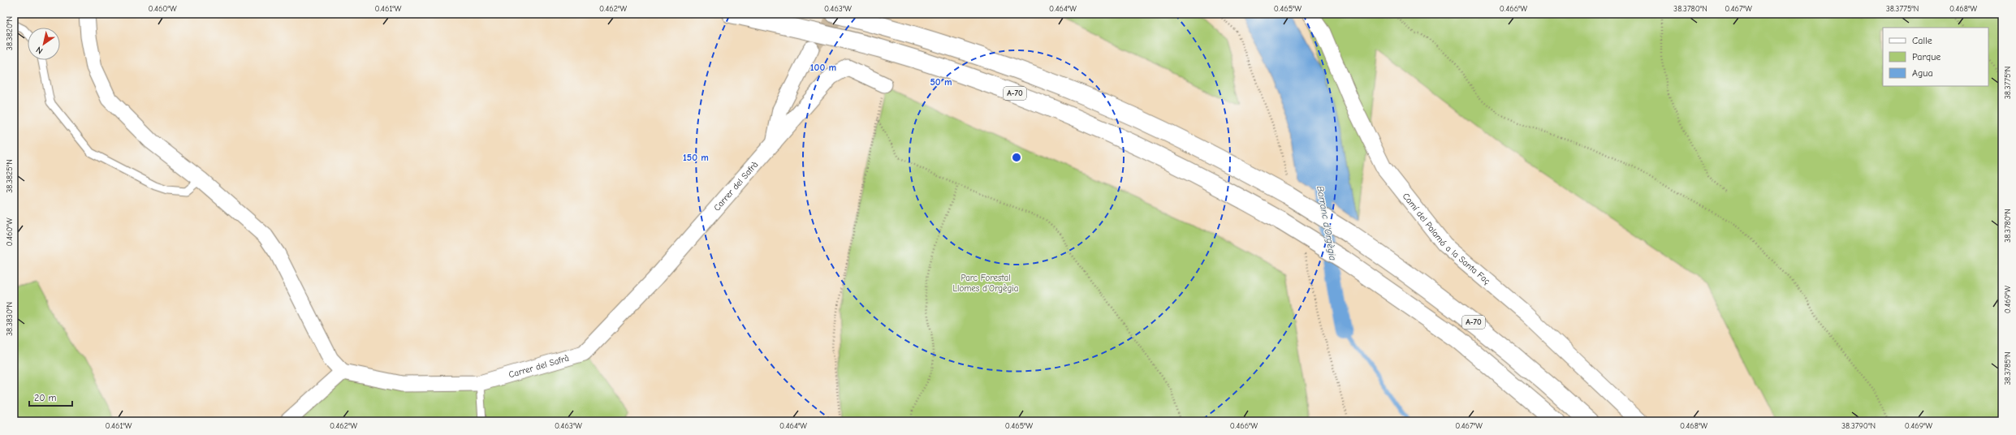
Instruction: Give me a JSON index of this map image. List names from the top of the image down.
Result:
{
  "streets": {
    "highway": ["A-70"],
    "street": ["Carrer del Safrà", "Camí del Palamó a la Santa Faç"]
  },
  "water": ["Barranc d'Orgègia"],
  "parks": ["Parc Forestal Llomes d'Orgègia"],
  "legend": ["Calle", "Parque", "Agua"],
  "scale_bar": "20 m",
  "north": "bottom left",
  "coordinates": [
    "0.460°W",
    "0.461°W",
    "0.462°W",
    "0.463°W",
    "0.464°W",
    "0.465°W",
    "0.466°W",
    "38.3780°N",
    "0.467°W",
    "38.3775°N",
    "0.468°W",
    "38.3820°N",
    "38.3825°N",
    "0.469°W",
    "38.3830°N",
    "38.3785°N",
    "38.3790°N"
  ],
  "rings": ["100 m", "50 m", "150 m"]
}
